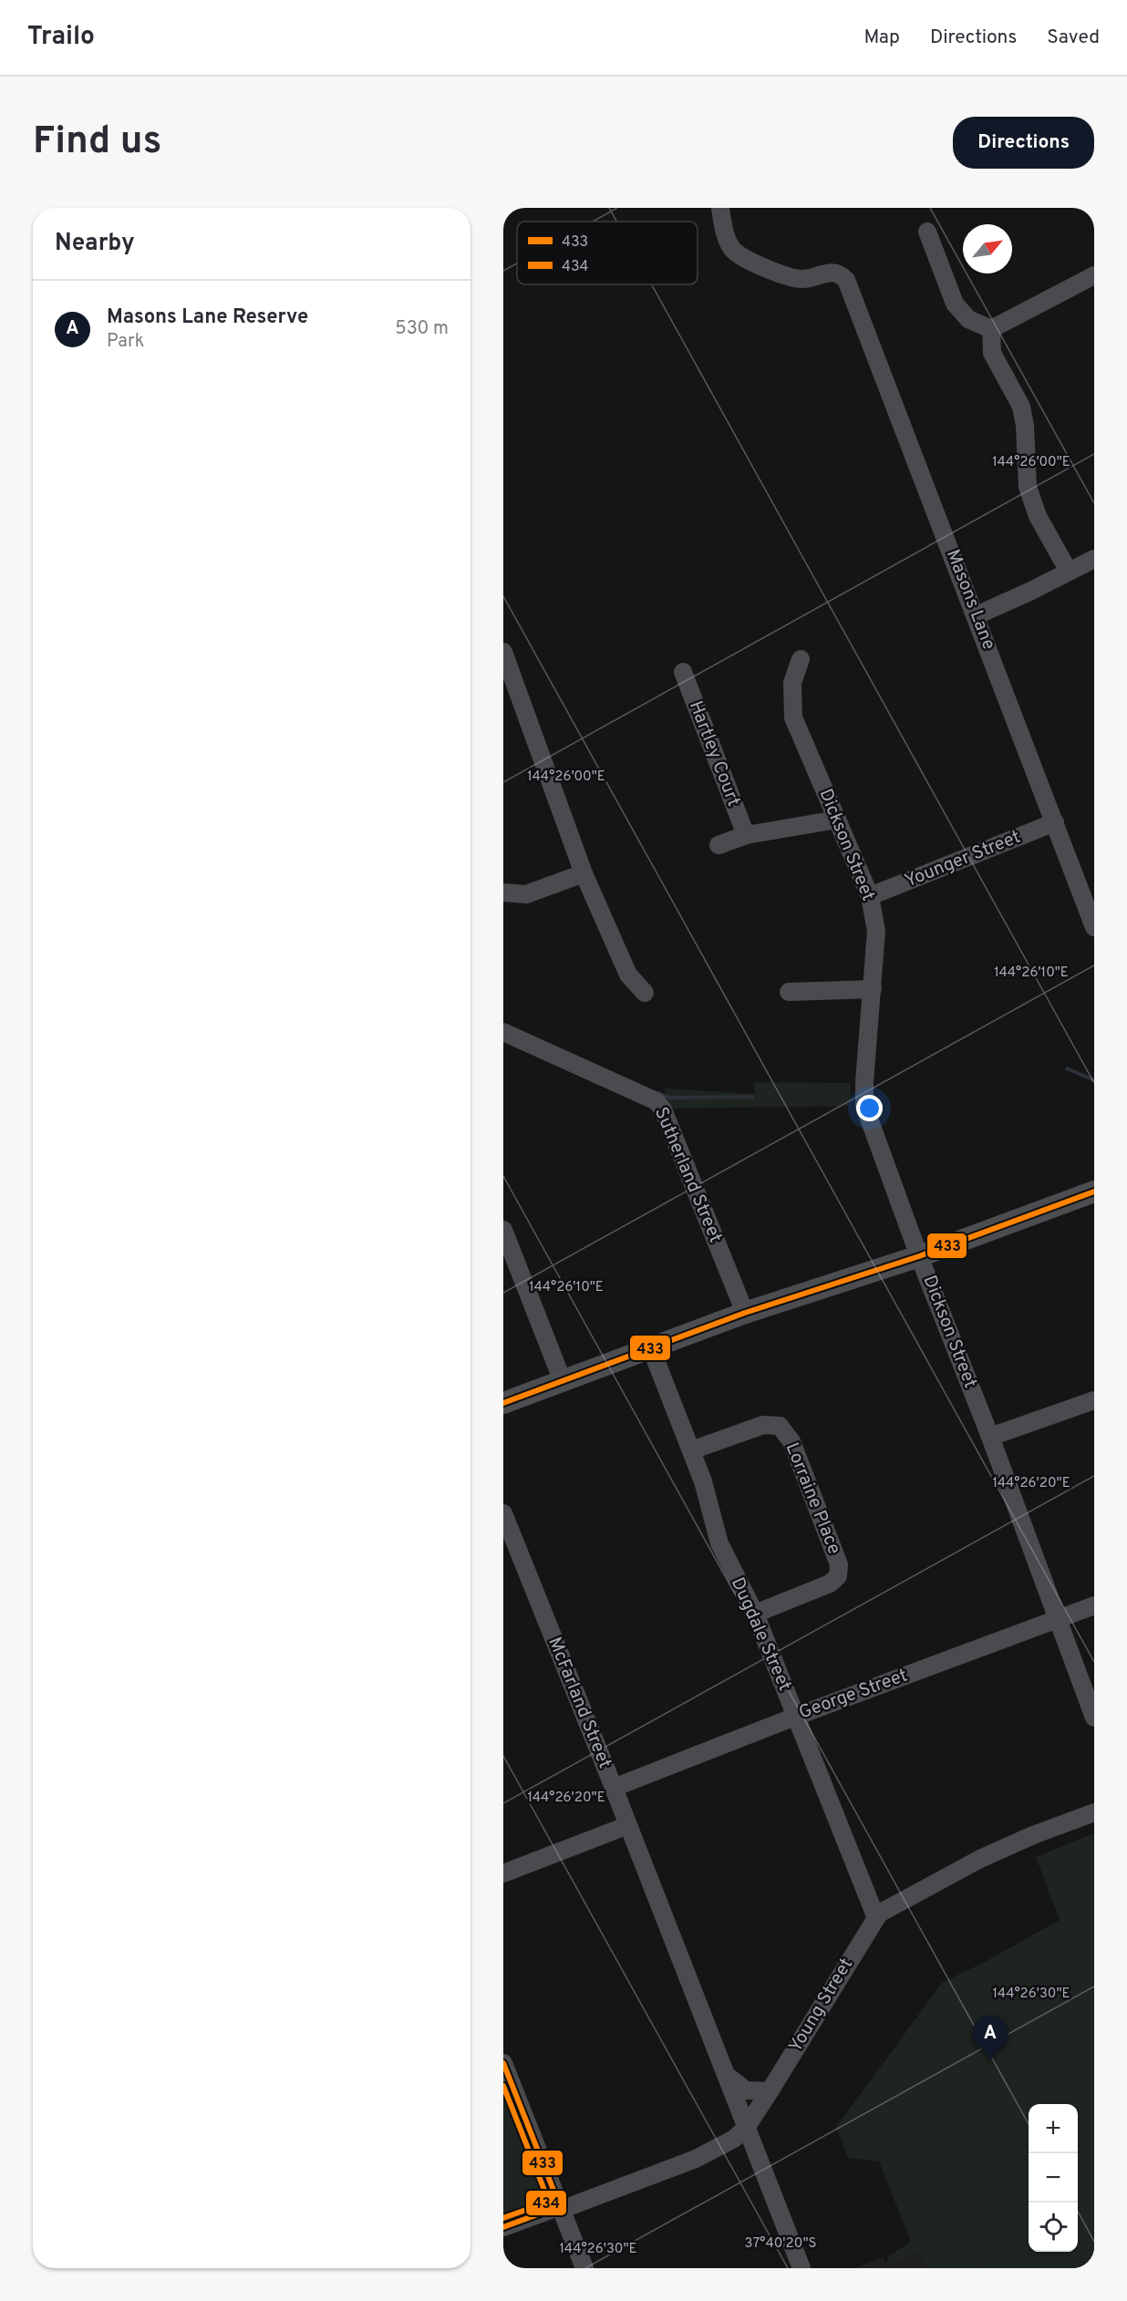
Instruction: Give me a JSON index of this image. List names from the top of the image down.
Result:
{
  "streets": {
    "street": [
      "Masons Lane",
      "Hartley Court",
      "Dickson Street",
      "Younger Street",
      "Sutherland Street",
      "Lorraine Place",
      "Dugdale Street",
      "George Street",
      "McFarland Street",
      "Young Street"
    ]
  },
  "crossings": [
    ["Masons Lane", "Younger Street"],
    ["Dickson Street", "Younger Street"],
    ["Dickson Street", "George Street"],
    ["Lorraine Place", "Dugdale Street"],
    ["Dugdale Street", "George Street"],
    ["Dugdale Street", "Young Street"],
    ["George Street", "McFarland Street"],
    ["McFarland Street", "Young Street"]
  ],
  "lines": ["transit line 433", "transit line 434"],
  "legend": ["433", "434"],
  "north": "top right",
  "page": {
    "header": "Trailo",
    "nav": ["Map", "Directions", "Saved"],
    "buttons": "Directions",
    "title": "Find us",
    "heading": "Nearby",
    "list": [
      {
        "mark": "A",
        "name": "Masons Lane Reserve",
        "note": "Park",
        "value": "530 m"
      }
    ],
    "pins": "A",
    "map_buttons": ["+", "−"]
  },
  "coordinates": [
    "144°26'00\"E",
    "144°26'10\"E",
    "144°26'20\"E",
    "144°26'30\"E",
    "37°40'20\"S"
  ]
}
